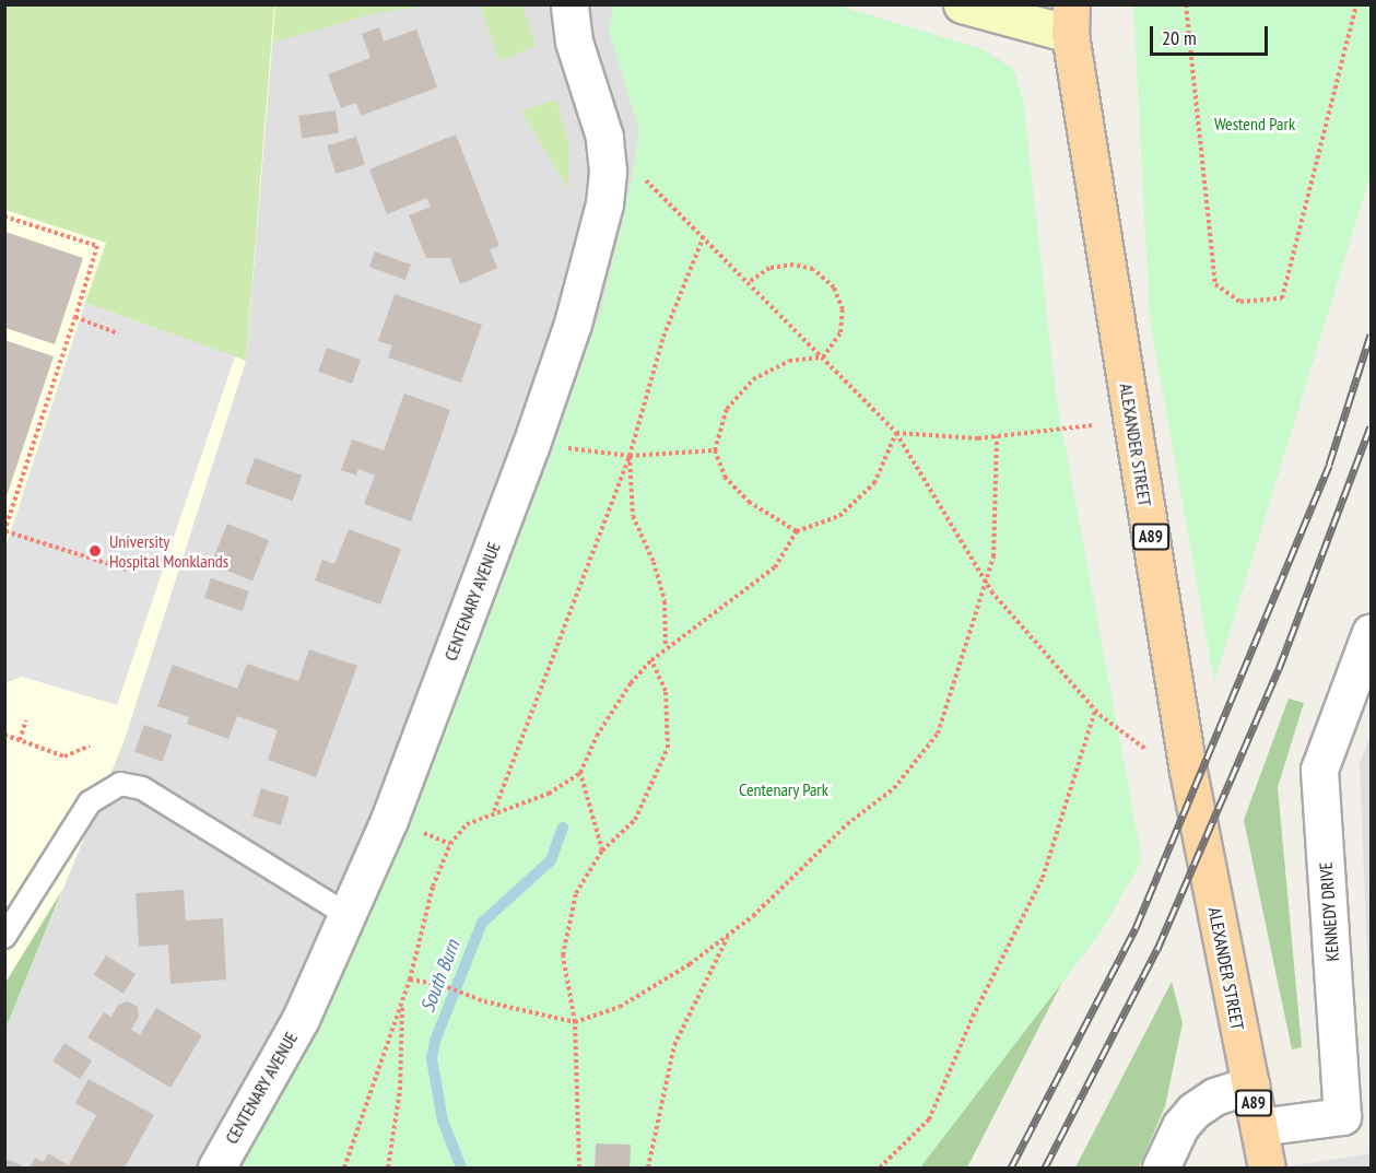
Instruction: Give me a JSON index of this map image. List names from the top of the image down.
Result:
{
  "streets": {
    "main road": ["ALEXANDER STREET", "A89"],
    "street": ["CENTENARY AVENUE", "KENNEDY DRIVE"]
  },
  "crossings": [
    ["ALEXANDER STREET", "A89"],
    ["A89", "KENNEDY DRIVE"]
  ],
  "water": ["South Burn"],
  "parks": ["Westend Park", "Centenary Park"],
  "places": ["University Hospital Monklands"],
  "scale_bar": "20 m"
}
